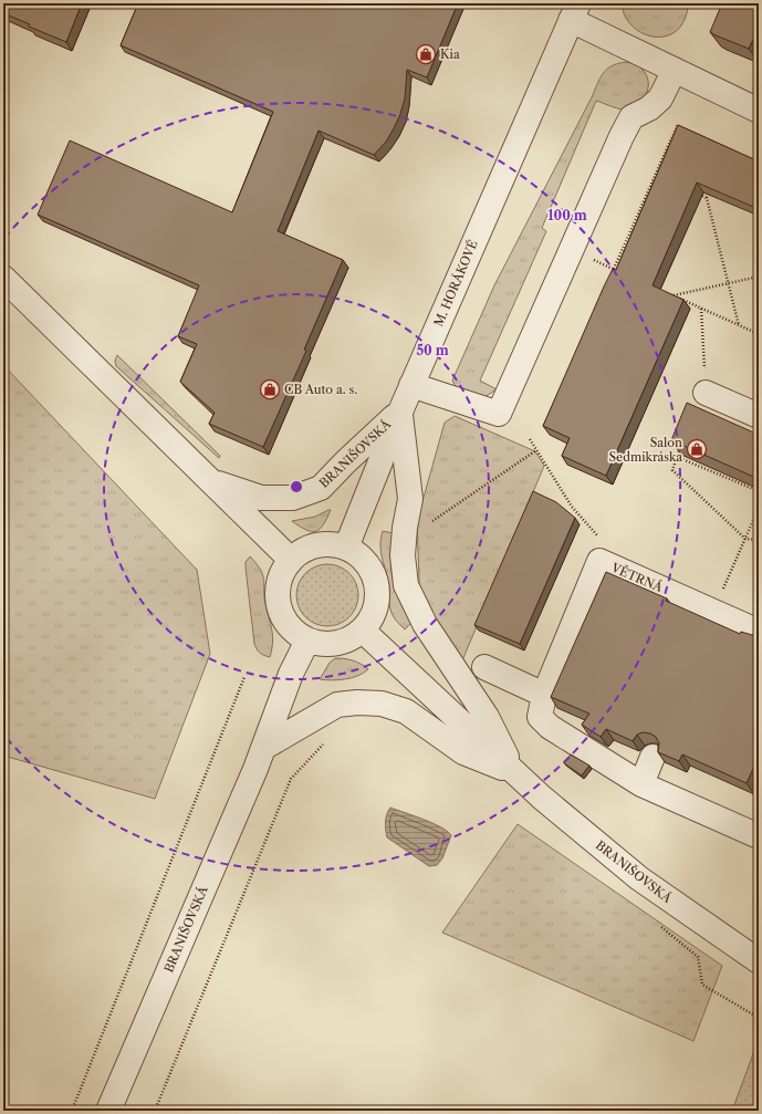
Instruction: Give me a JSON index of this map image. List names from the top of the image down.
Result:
{
  "streets": {
    "street": ["M. HORÁKOVÉ", "BRANIŠOVSKÁ", "VĚTRNÁ"]
  },
  "crossings": [
    ["M. HORÁKOVÉ", "BRANIŠOVSKÁ"]
  ],
  "places": {
    "shop": ["Kia", "CB Auto a. s.", "Salon Sedmikráska"]
  },
  "rings": ["100 m", "50 m"]
}
